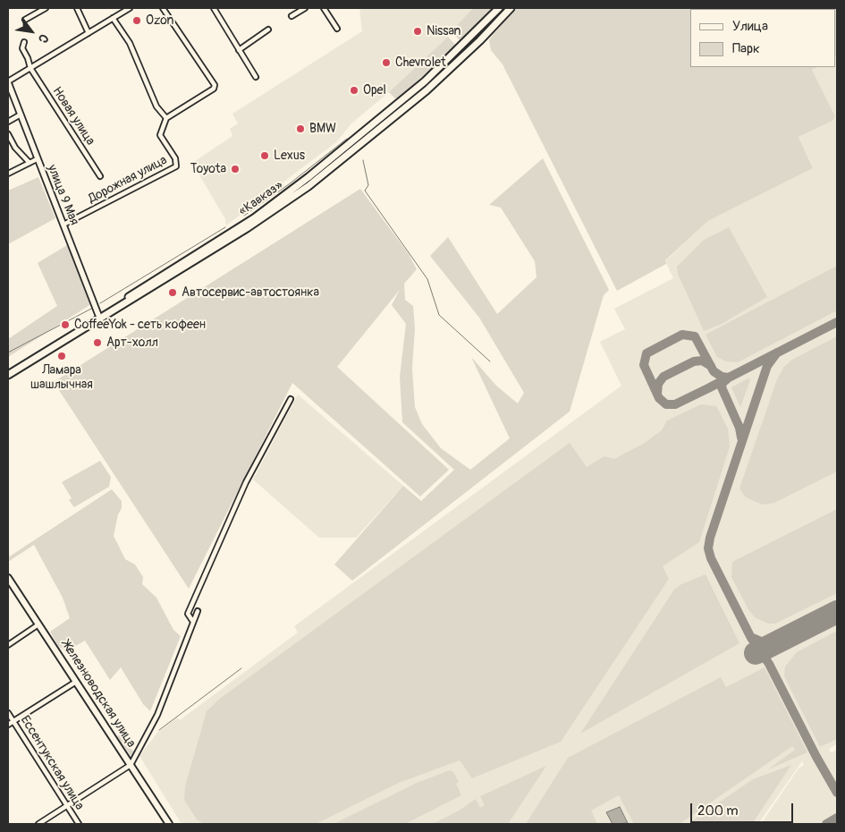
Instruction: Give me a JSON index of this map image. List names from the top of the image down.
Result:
{
  "streets": {
    "highway": ["«Кавказ»"],
    "main road": ["Железноводская улица"],
    "street": [
      "Новая улица",
      "Дорожная улица",
      "улица 9 Мая",
      "Ессентукская улица"
    ]
  },
  "crossings": [
    ["Дорожная улица", "улица 9 Мая"],
    ["улица 9 Мая", "«Кавказ»"]
  ],
  "places": [
    "Ozon",
    "Nissan",
    "Chevrolet",
    "Opel",
    "BMW",
    "Lexus",
    "Toyota",
    "Автосервис-автостоянка",
    "CoffeeYok - сеть кофеен",
    "Арт-холл",
    "Ламара шашлычная"
  ],
  "legend": ["Улица", "Парк"],
  "scale_bar": "200 m",
  "north": "bottom right"
}
